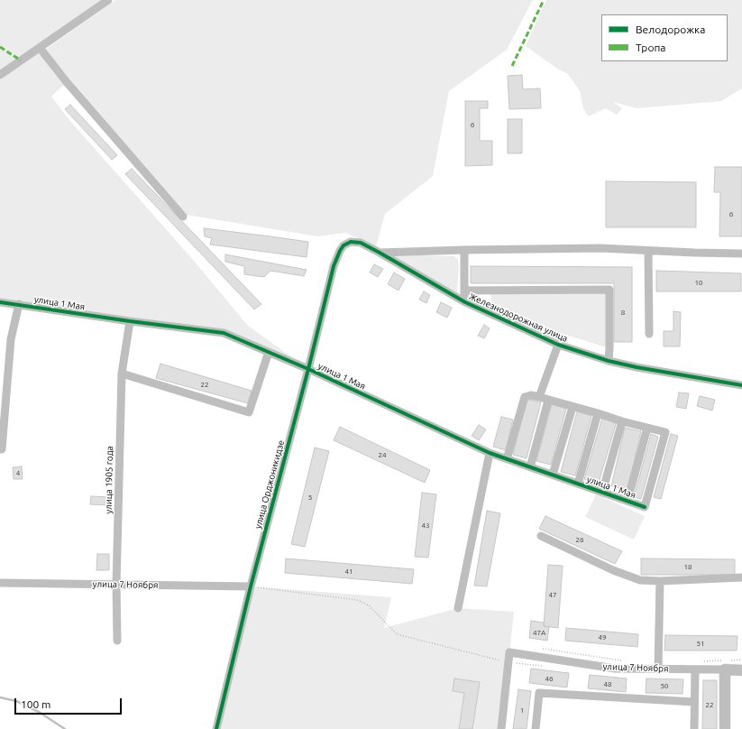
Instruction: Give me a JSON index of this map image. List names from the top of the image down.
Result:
{
  "streets": {
    "main road": ["улица 7 Ноября"],
    "street": [
      "улица 1 Мая",
      "Железнодорожная улица",
      "улица 1905 года",
      "улица Орджоникидзе"
    ]
  },
  "crossings": [
    ["улица 1 Мая", "улица 1905 года"],
    ["улица 1 Мая", "улица Орджоникидзе"],
    ["Железнодорожная улица", "улица Орджоникидзе"],
    ["улица 1905 года", "улица 7 Ноября"],
    ["улица Орджоникидзе", "улица 7 Ноября"]
  ],
  "house_numbers": [
    "6",
    "6",
    "10",
    "8",
    "22",
    "24",
    "4",
    "5",
    "43",
    "26",
    "18",
    "41",
    "47",
    "47А",
    "49",
    "51",
    "46",
    "48",
    "50",
    "22",
    "1"
  ],
  "legend": ["Велодорожка", "Тропа"],
  "scale_bar": "100 m"
}
